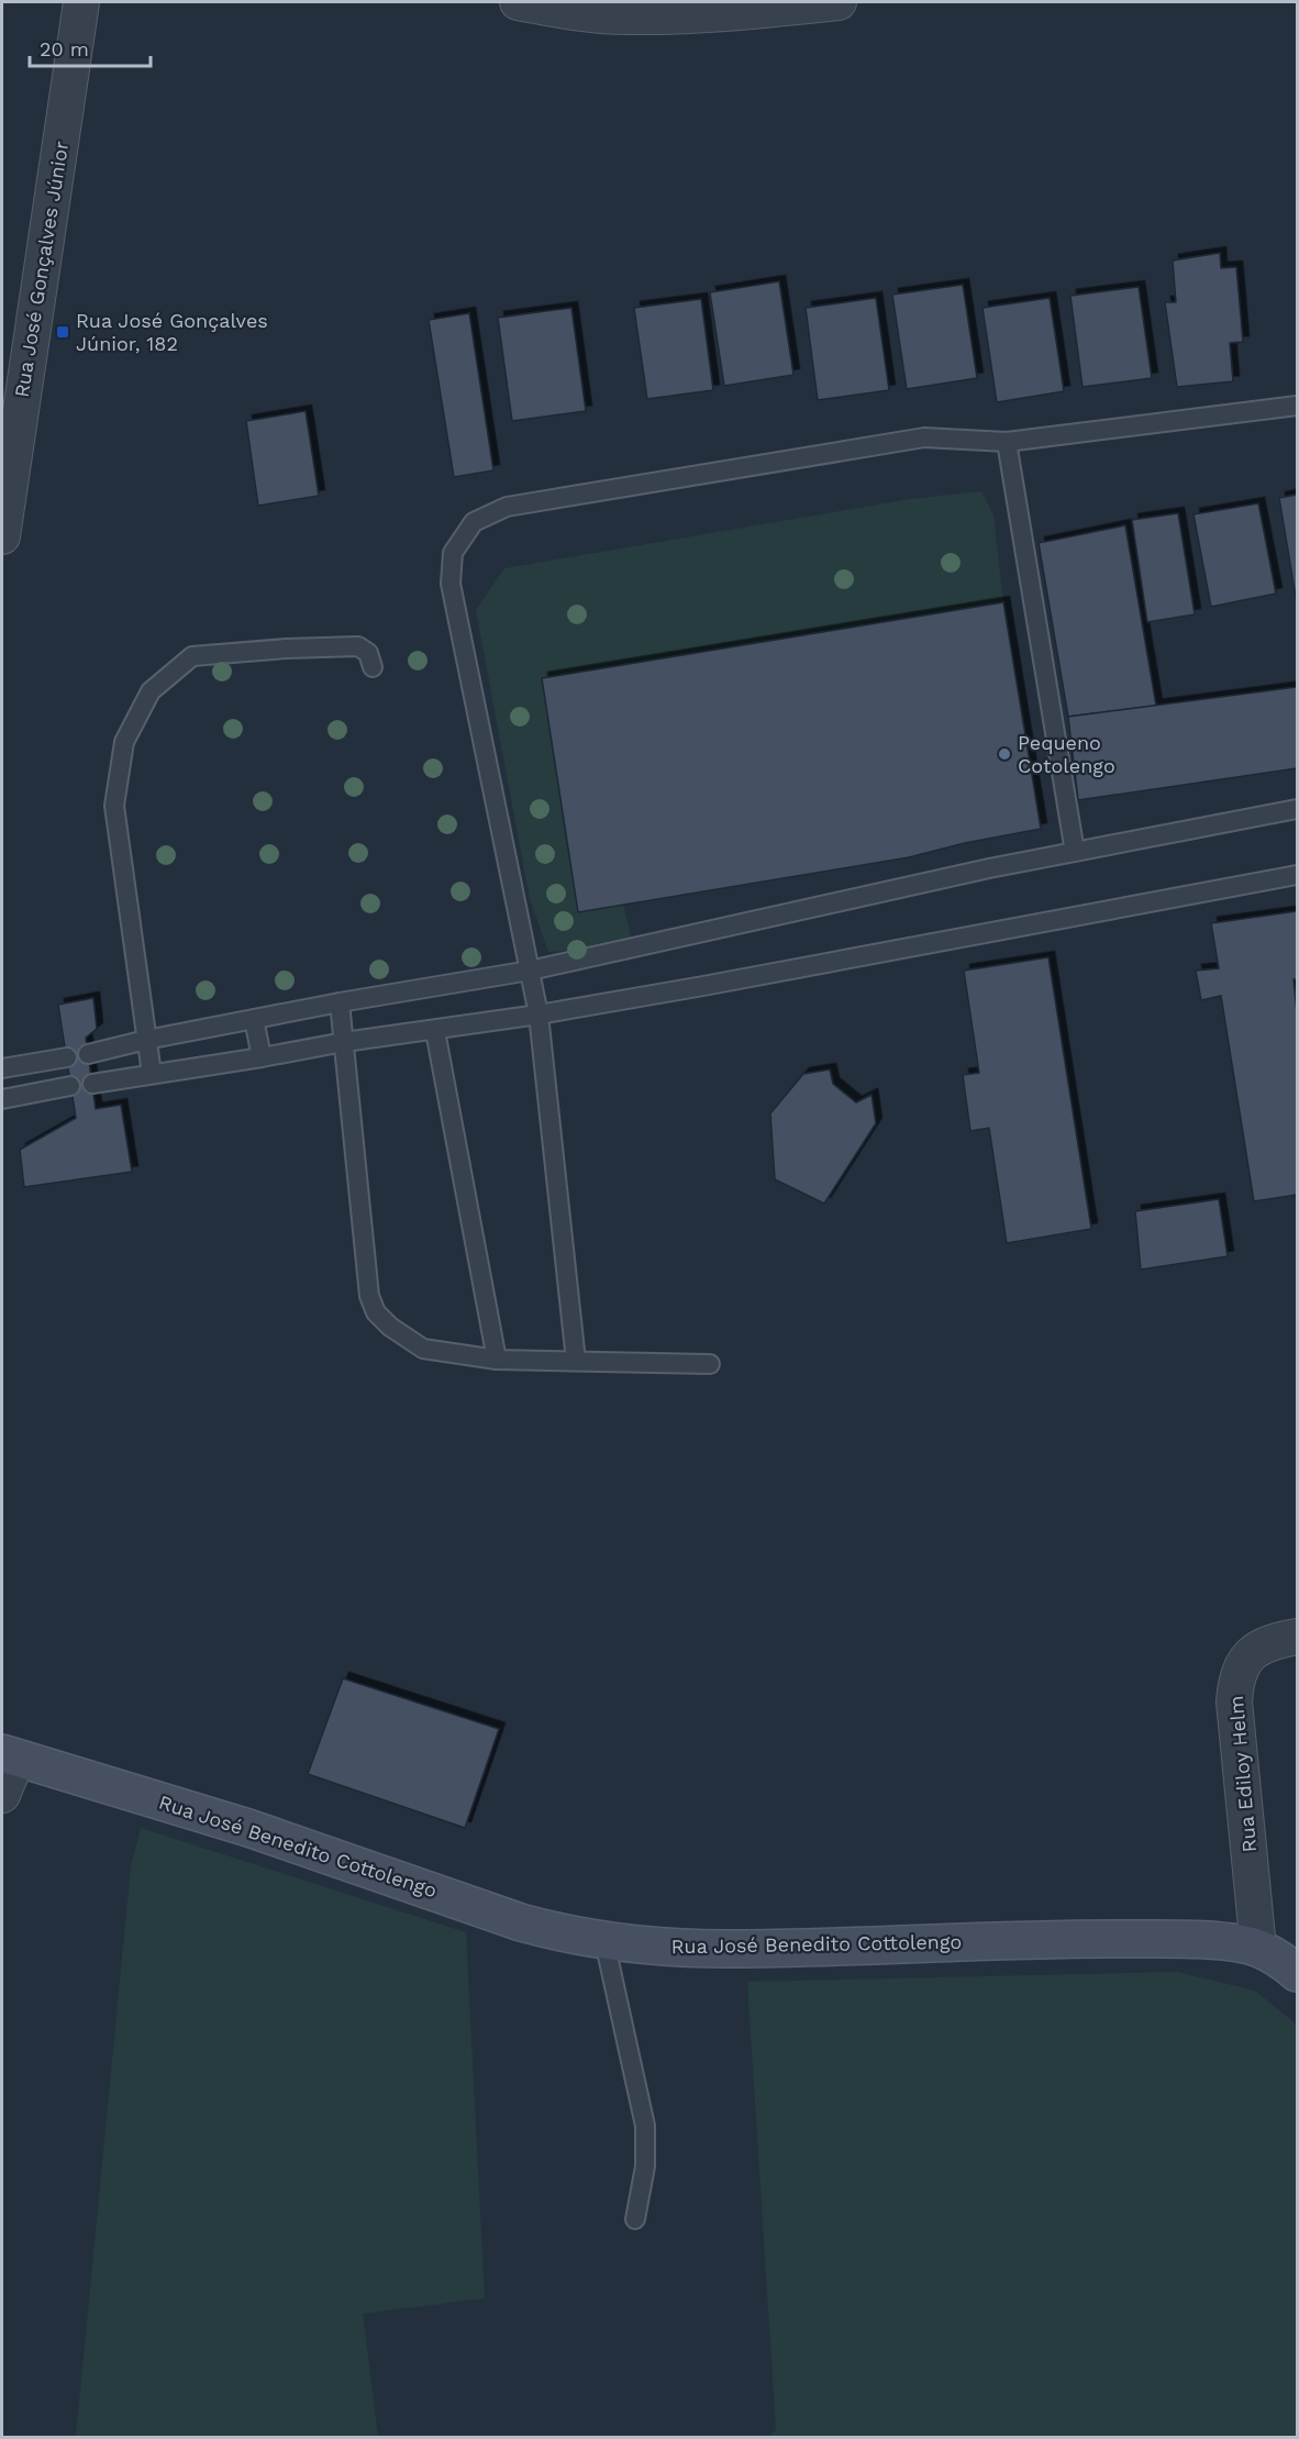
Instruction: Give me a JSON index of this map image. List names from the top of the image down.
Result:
{
  "streets": {
    "main road": ["Rua José Benedito Cottolengo"],
    "street": ["Rua José Gonçalves Júnior", "Rua Ediloy Helm"]
  },
  "crossings": [
    ["Rua Ediloy Helm", "Rua José Benedito Cottolengo"]
  ],
  "places": {
    "transit": ["Rua José Gonçalves Júnior, 182"],
    "other": ["Pequeno Cotolengo"]
  },
  "scale_bar": "20 m"
}
